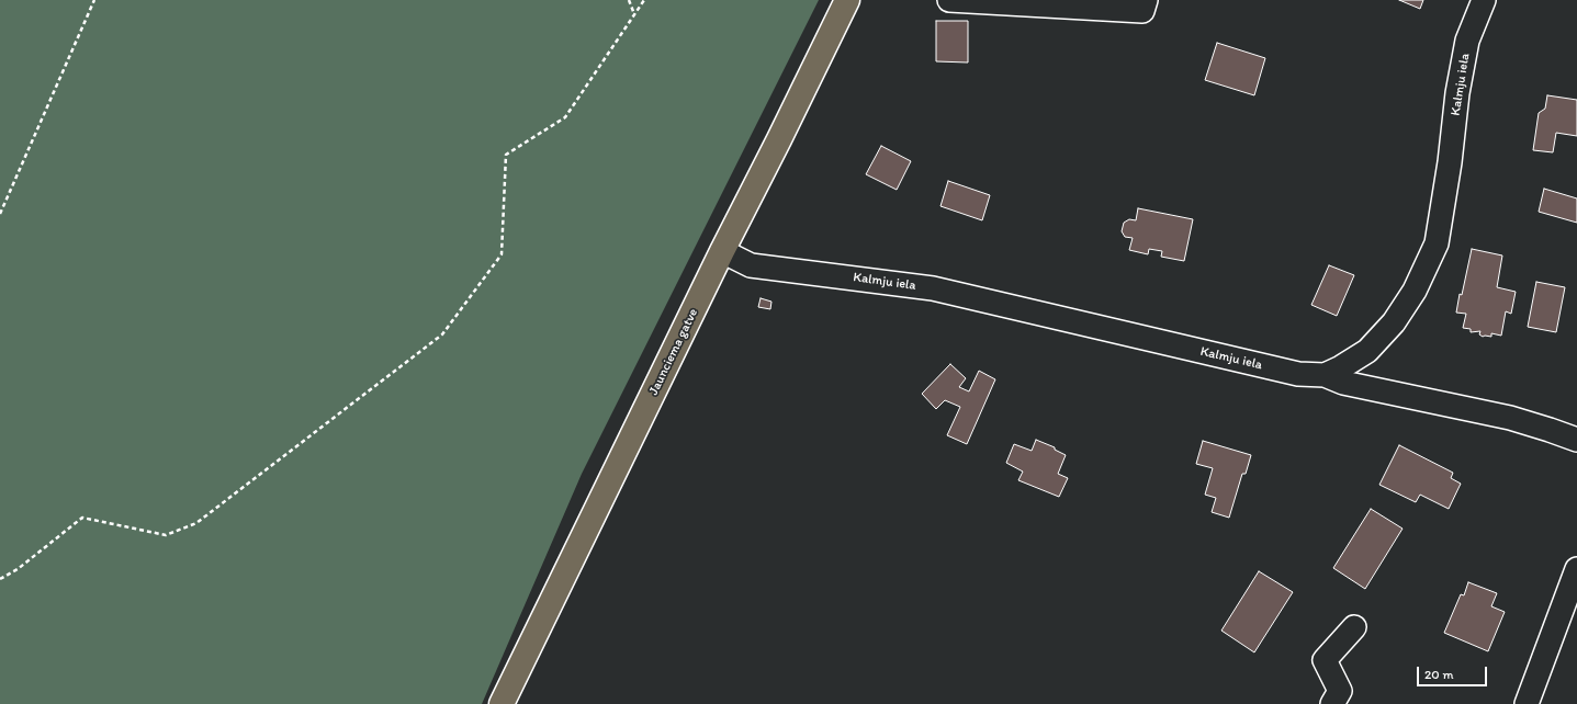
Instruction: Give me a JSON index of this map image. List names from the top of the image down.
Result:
{
  "streets": {
    "main road": ["Jaunciema gatve"],
    "street": ["Kalmju iela"]
  },
  "crossings": [
    ["Kalmju iela", "Jaunciema gatve"]
  ],
  "scale_bar": "20 m"
}
